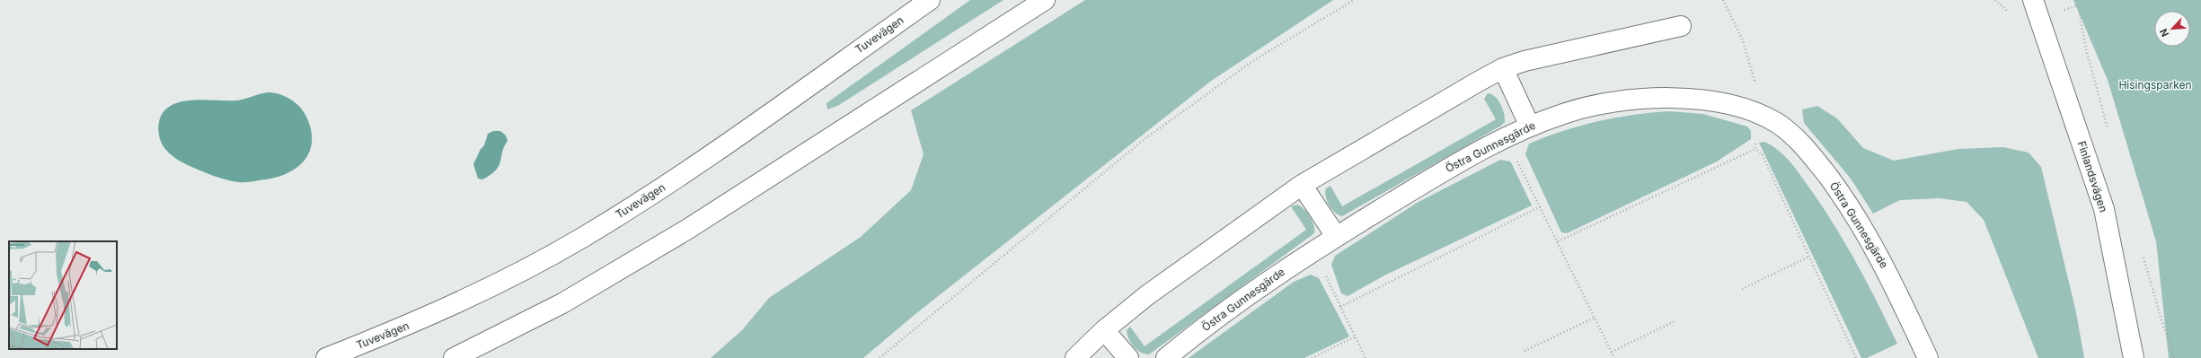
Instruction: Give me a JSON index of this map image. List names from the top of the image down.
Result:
{
  "streets": {
    "main road": ["Tuvevägen", "Östra Gunnesgärde", "Finlandsvägen"]
  },
  "parks": ["Hisingsparken"],
  "north": "bottom left"
}
